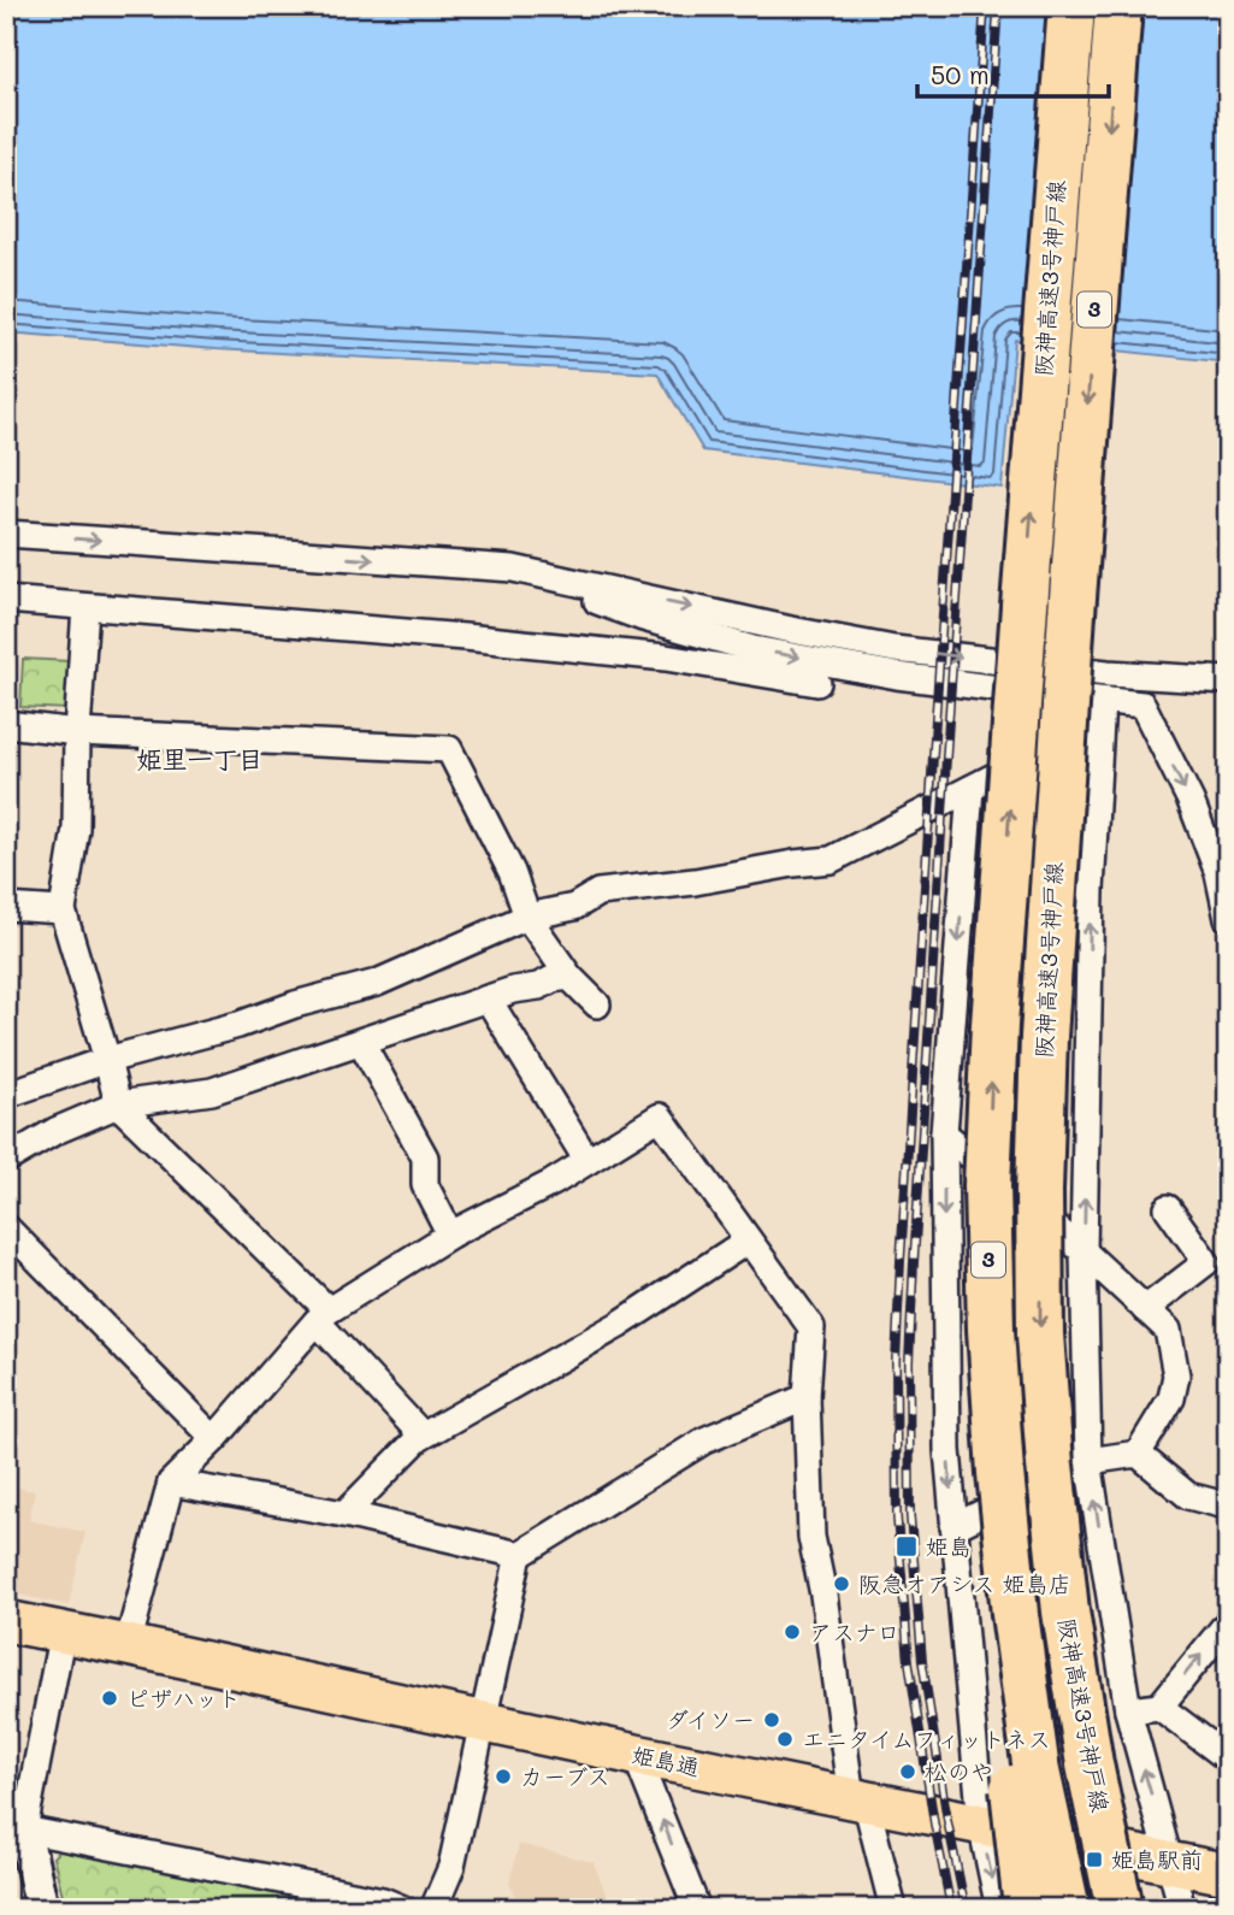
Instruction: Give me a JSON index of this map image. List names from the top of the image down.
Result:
{
  "streets": {
    "highway": ["阪神高速3号神戸線", "3"],
    "main road": ["姫島通"]
  },
  "crossings": [
    ["阪神高速3号神戸線", "3"]
  ],
  "districts": ["姫里一丁目"],
  "places": {
    "transit": ["姫島", "姫島駅前"],
    "other": [
      "阪急オアシス 姫島店",
      "アスナロ",
      "ピザハット",
      "ダイソー",
      "エニタイムフィットネス",
      "松のや",
      "カーブス"
    ]
  },
  "scale_bar": "50 m"
}
